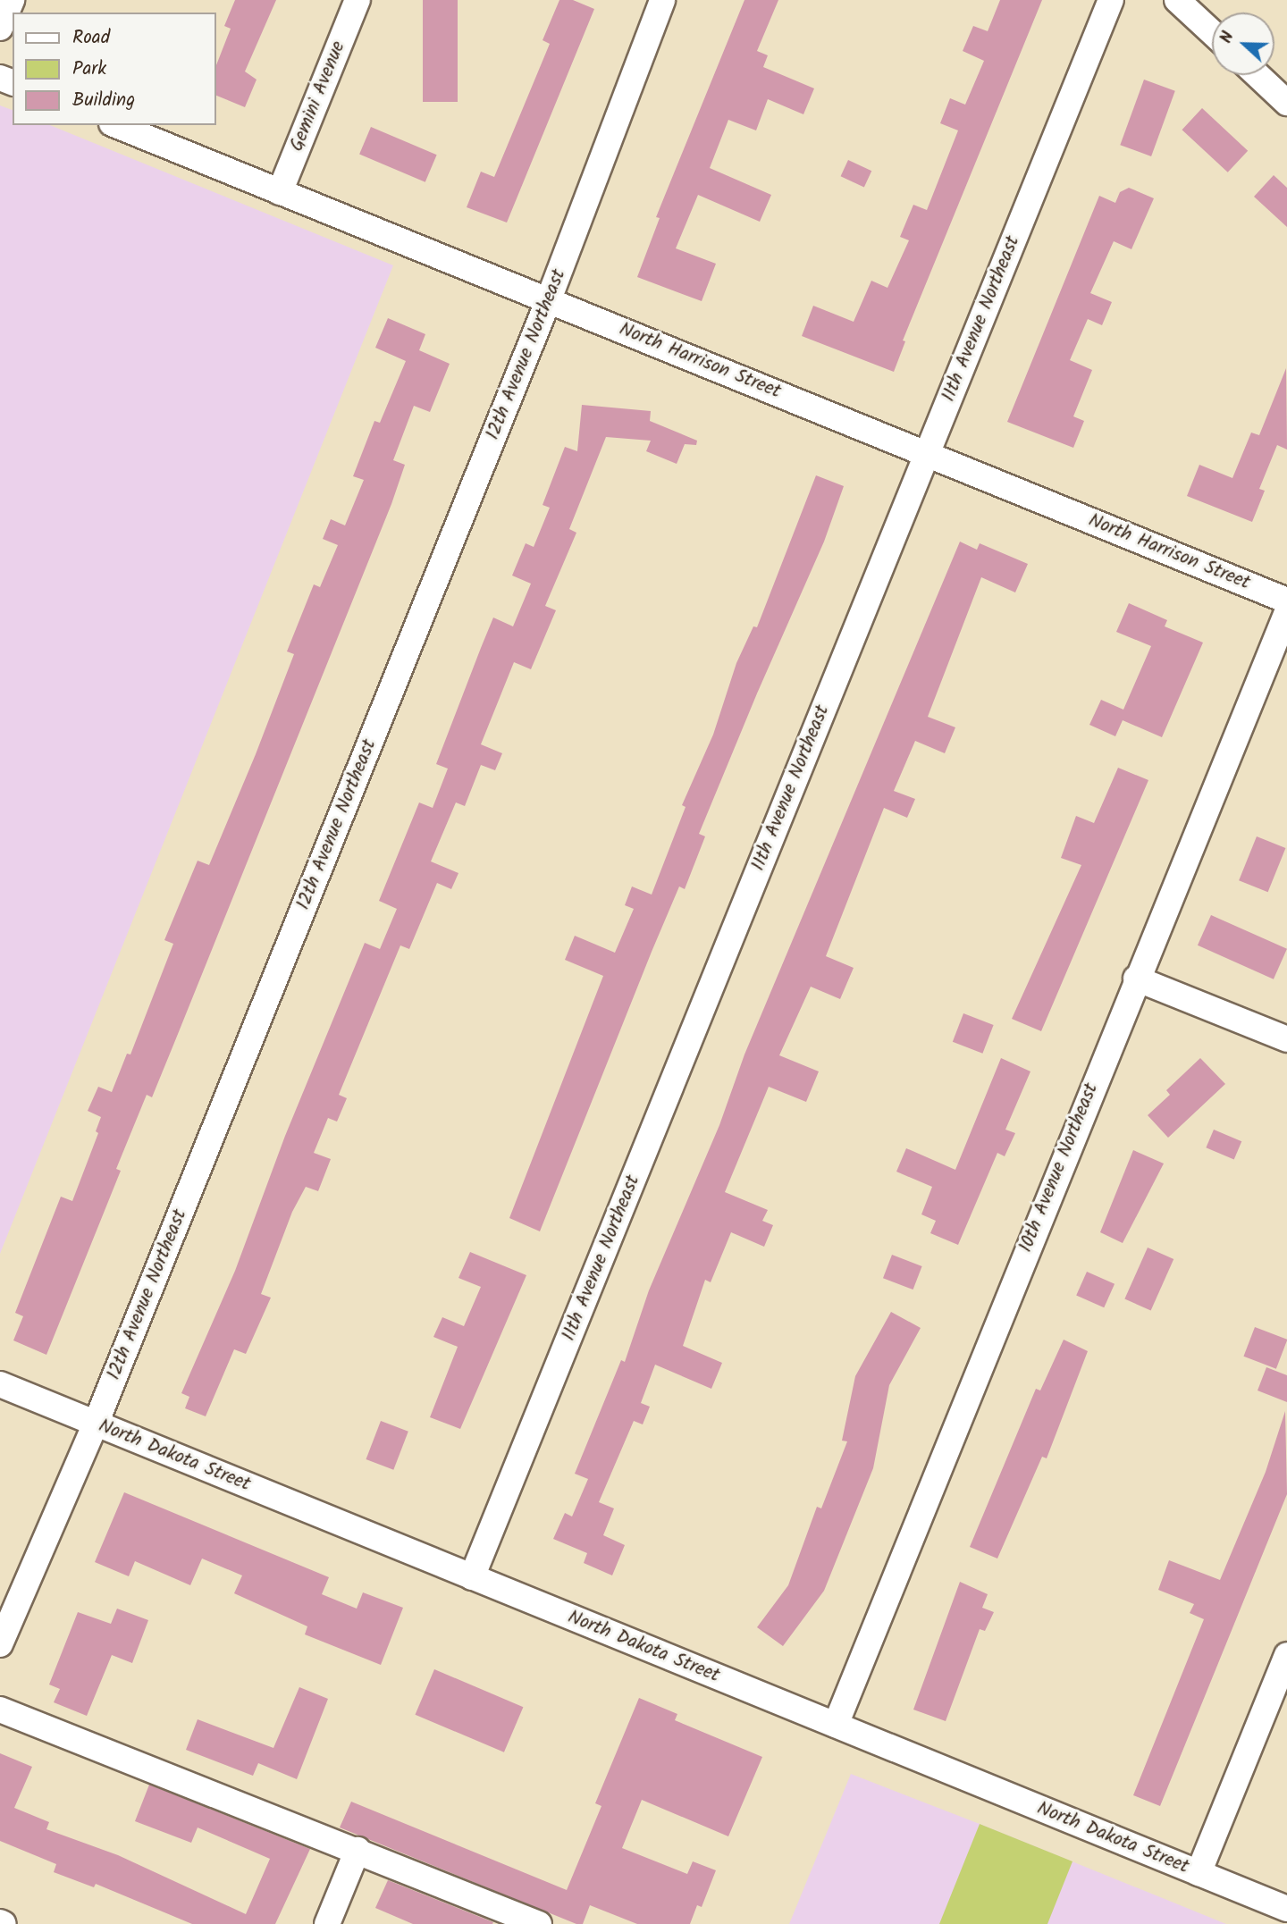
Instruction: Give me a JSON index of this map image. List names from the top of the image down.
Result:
{
  "streets": {
    "street": [
      "Gemini Avenue",
      "11th Avenue Northeast",
      "12th Avenue Northeast",
      "North Harrison Street",
      "10th Avenue Northeast",
      "North Dakota Street"
    ]
  },
  "crossings": [
    ["Gemini Avenue", "North Harrison Street"],
    ["11th Avenue Northeast", "North Harrison Street"],
    ["11th Avenue Northeast", "North Dakota Street"],
    ["12th Avenue Northeast", "North Harrison Street"],
    ["12th Avenue Northeast", "North Dakota Street"],
    ["10th Avenue Northeast", "North Dakota Street"]
  ],
  "legend": ["Road", "Park", "Building"],
  "north": "left"
}
